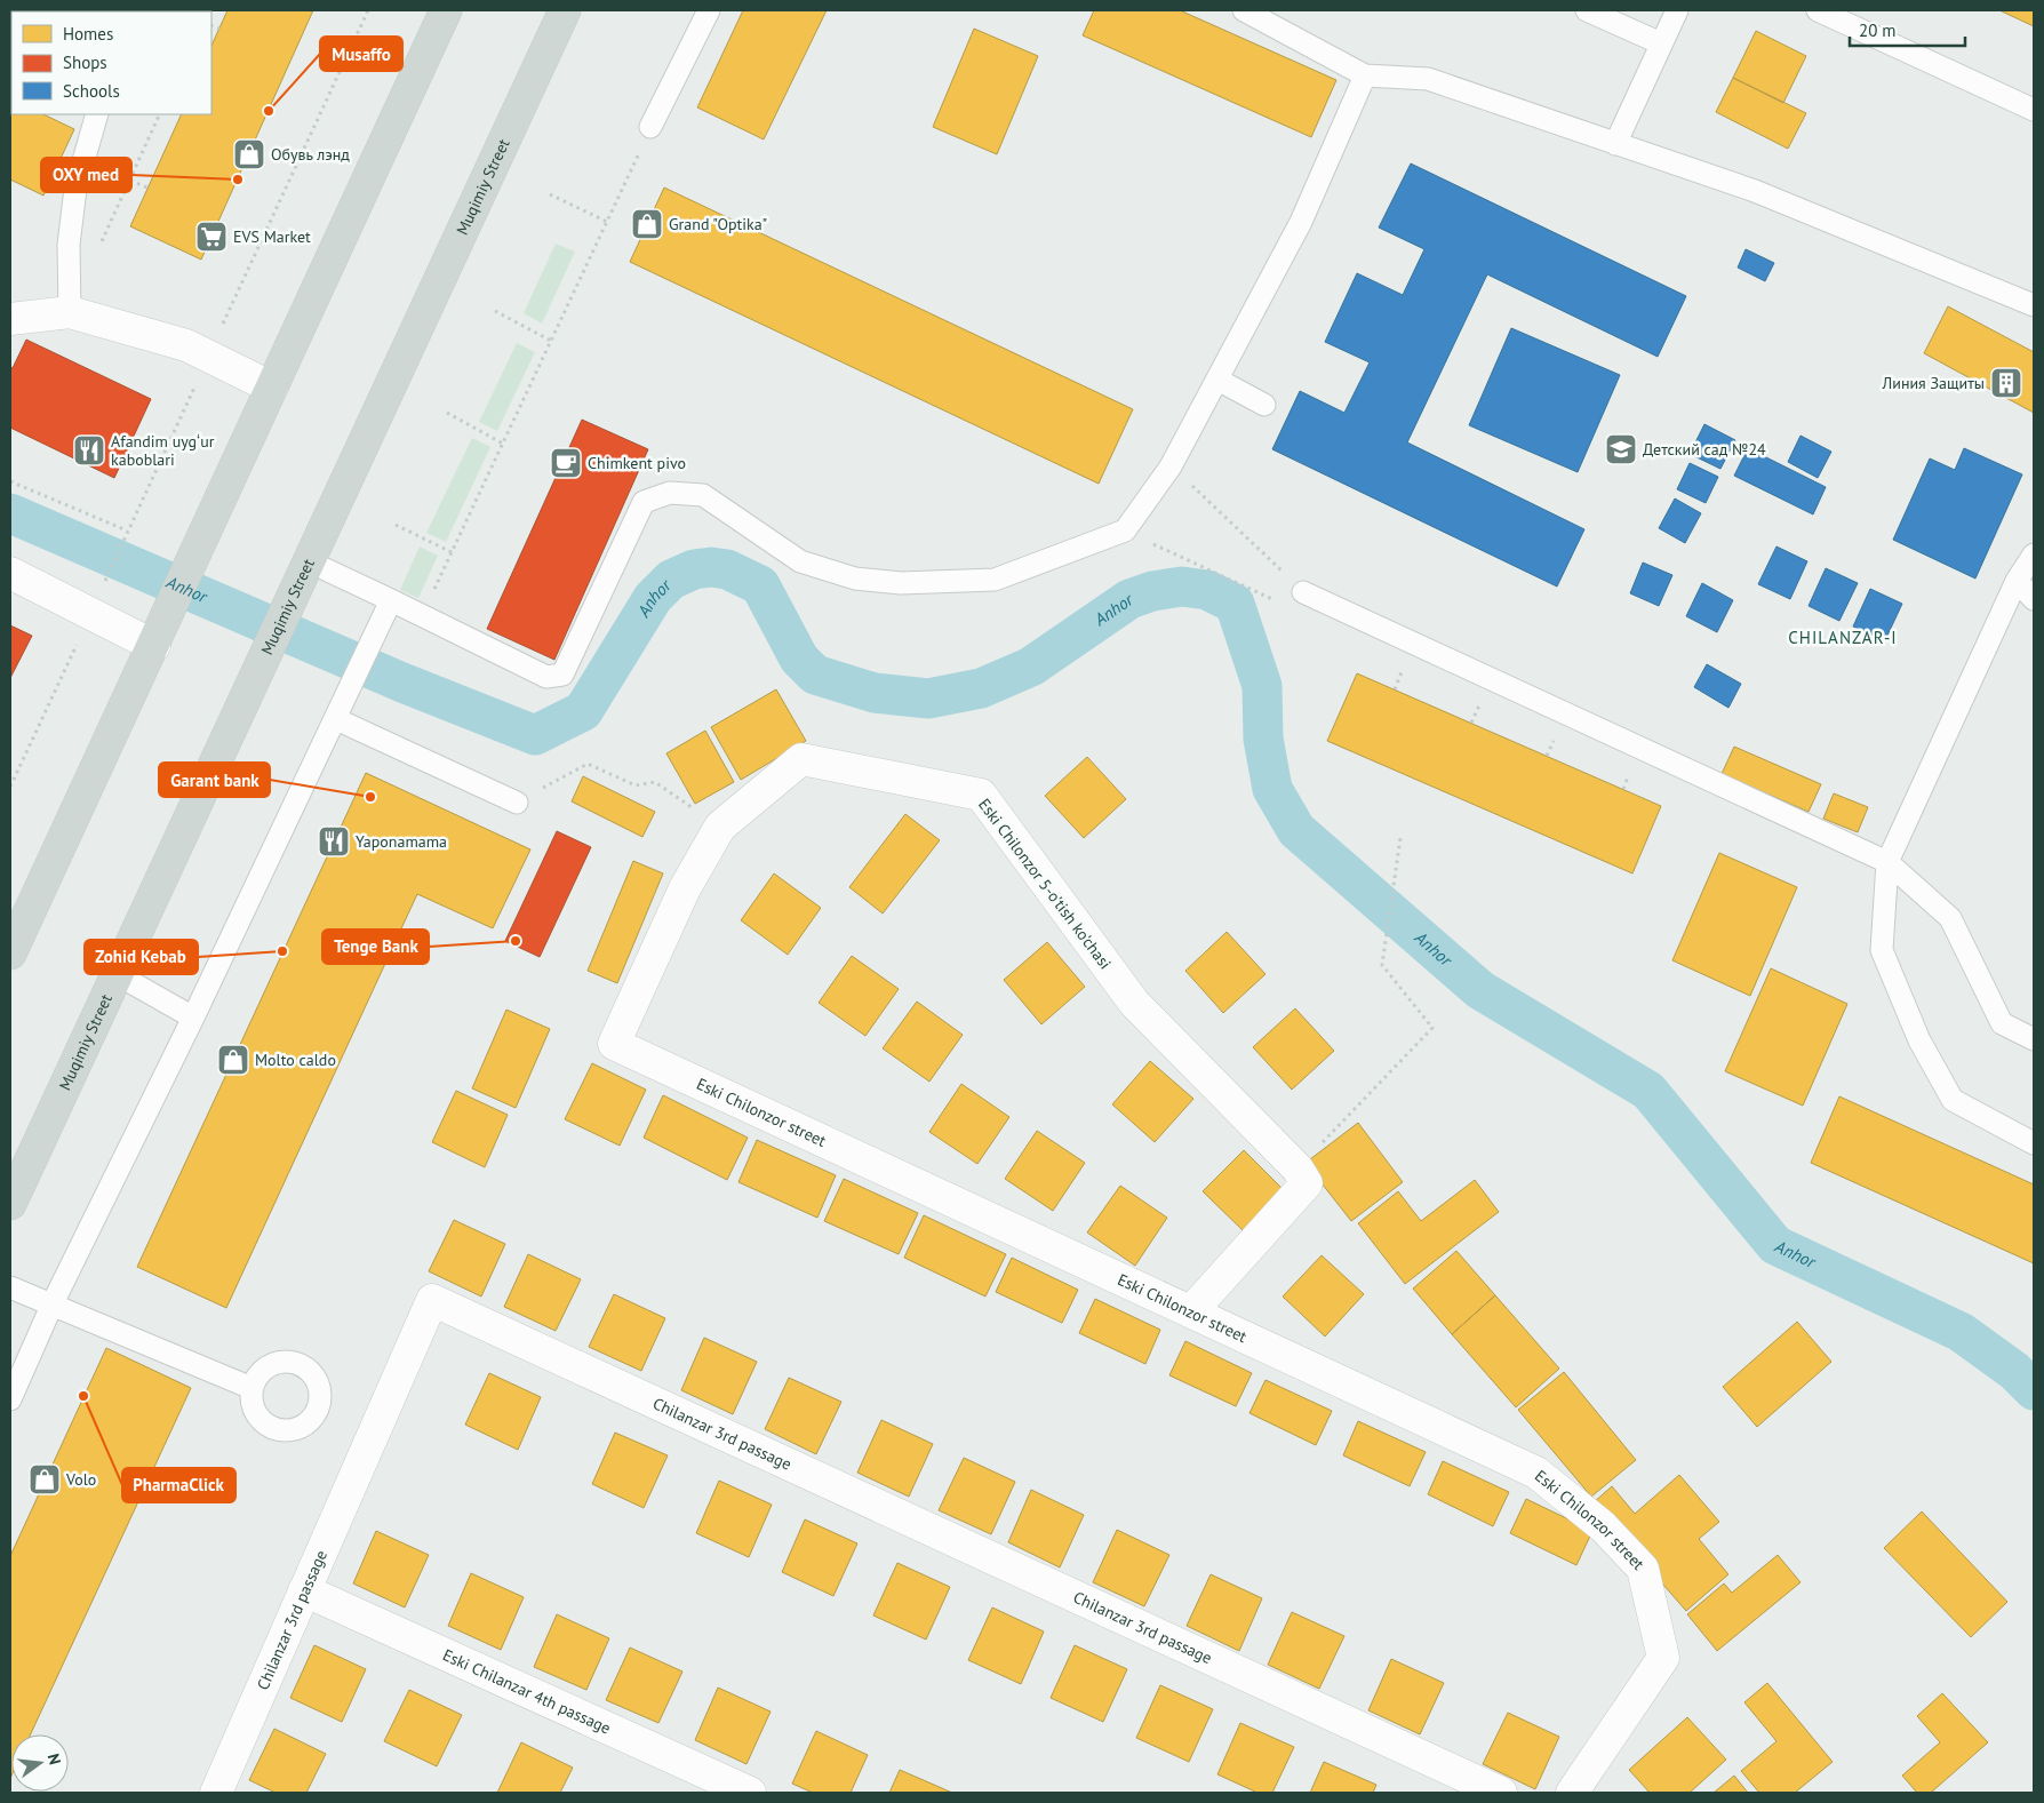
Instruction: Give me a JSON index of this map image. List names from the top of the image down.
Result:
{
  "streets": {
    "main road": ["Muqimiy Street"],
    "street": [
      "Eski Chilonzor 5-o'tish ko'chasi",
      "Eski Chilonzor street",
      "Chilanzar 3rd passage",
      "Eski Chilanzar 4th passage"
    ]
  },
  "crossings": [
    ["Eski Chilonzor 5-o'tish ko'chasi", "Eski Chilonzor street"],
    ["Chilanzar 3rd passage", "Eski Chilanzar 4th passage"]
  ],
  "districts": ["CHILANZAR-I"],
  "water": ["Anhor"],
  "places": {
    "other": [
      "Musaffo",
      "OXY med",
      "Garant bank",
      "Tenge Bank",
      "Zohid Kebab",
      "PharmaClick"
    ],
    "shop": [
      "Обувь лэнд",
      "Grand \"Optika\"",
      "Molto caldo",
      "Volo"
    ],
    "supermarket": ["EVS Market"],
    "building": ["Линия Защиты"],
    "school or university": ["Детский сад №24"],
    "restaurant": ["Afandim uygʻur kaboblari", "Yaponamama"],
    "cafe": ["Chimkent pivo"]
  },
  "legend": ["Homes", "Shops", "Schools"],
  "scale_bar": "20 m",
  "north": "right"
}
